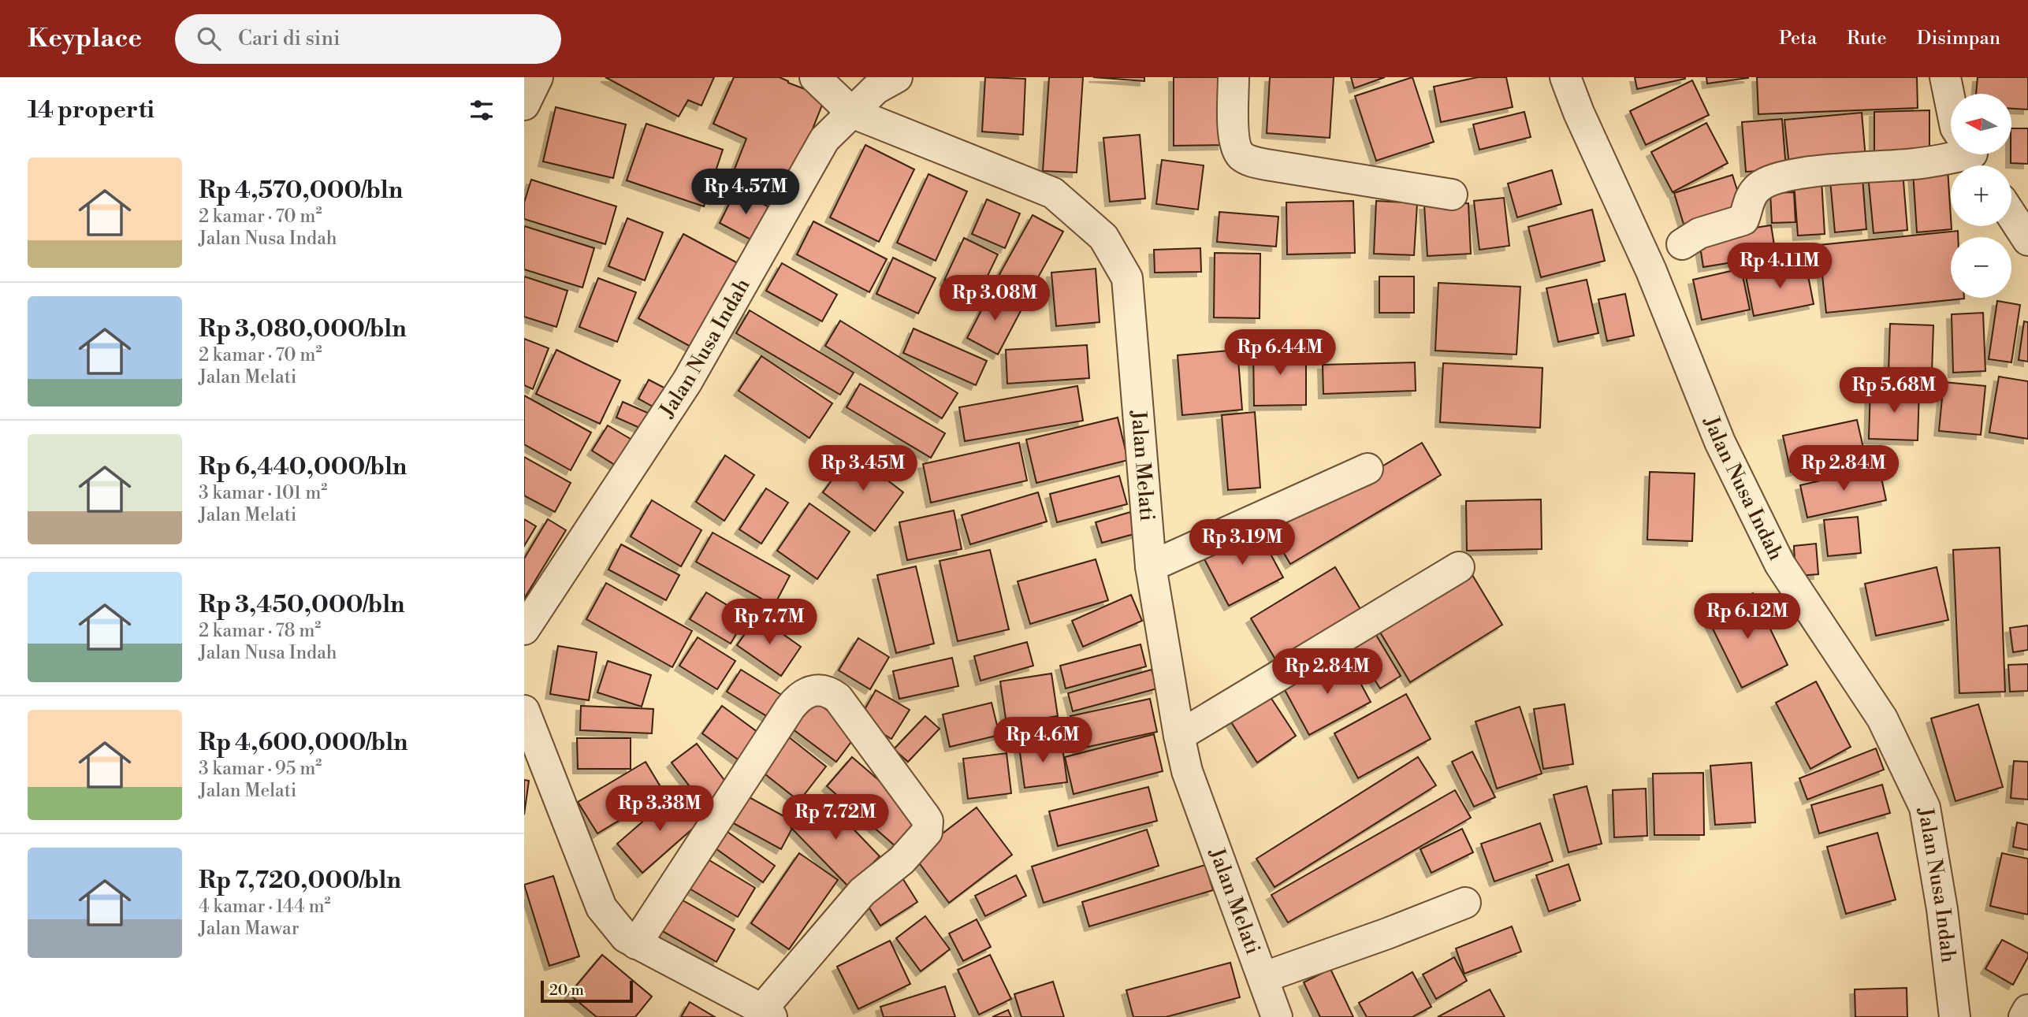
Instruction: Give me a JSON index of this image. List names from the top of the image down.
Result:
{
  "streets": {
    "street": ["Jalan Nusa Indah", "Jalan Melati"]
  },
  "crossings": [
    ["Jalan Nusa Indah", "Jalan Melati"]
  ],
  "scale_bar": "20 m",
  "north": "left",
  "page": {
    "header": "Keyplace",
    "search": "Cari di sini",
    "nav": ["Peta", "Rute", "Disimpan"],
    "heading": "14 properti",
    "map_buttons": ["+", "−"],
    "list": [
      {
        "name": "Rp 4,570,000/bln",
        "note": "2 kamar · 70 m² · Jalan Nusa Indah"
      },
      {
        "name": "Rp 3,080,000/bln",
        "note": "2 kamar · 70 m² · Jalan Melati"
      },
      {
        "name": "Rp 6,440,000/bln",
        "note": "3 kamar · 101 m² · Jalan Melati"
      },
      {
        "name": "Rp 3,450,000/bln",
        "note": "2 kamar · 78 m² · Jalan Nusa Indah"
      },
      {
        "name": "Rp 4,600,000/bln",
        "note": "3 kamar · 95 m² · Jalan Melati"
      },
      {
        "name": "Rp 7,720,000/bln",
        "note": "4 kamar · 144 m² · Jalan Mawar"
      }
    ],
    "price": [
      "Rp 4.57M",
      "Rp 4.11M",
      "Rp 3.08M",
      "Rp 6.44M",
      "Rp 5.68M",
      "Rp 3.45M",
      "Rp 2.84M",
      "Rp 3.19M",
      "Rp 6.12M",
      "Rp 7.7M",
      "Rp 2.84M",
      "Rp 4.6M",
      "Rp 3.38M",
      "Rp 7.72M"
    ],
    "scale": "20 m"
  }
}
